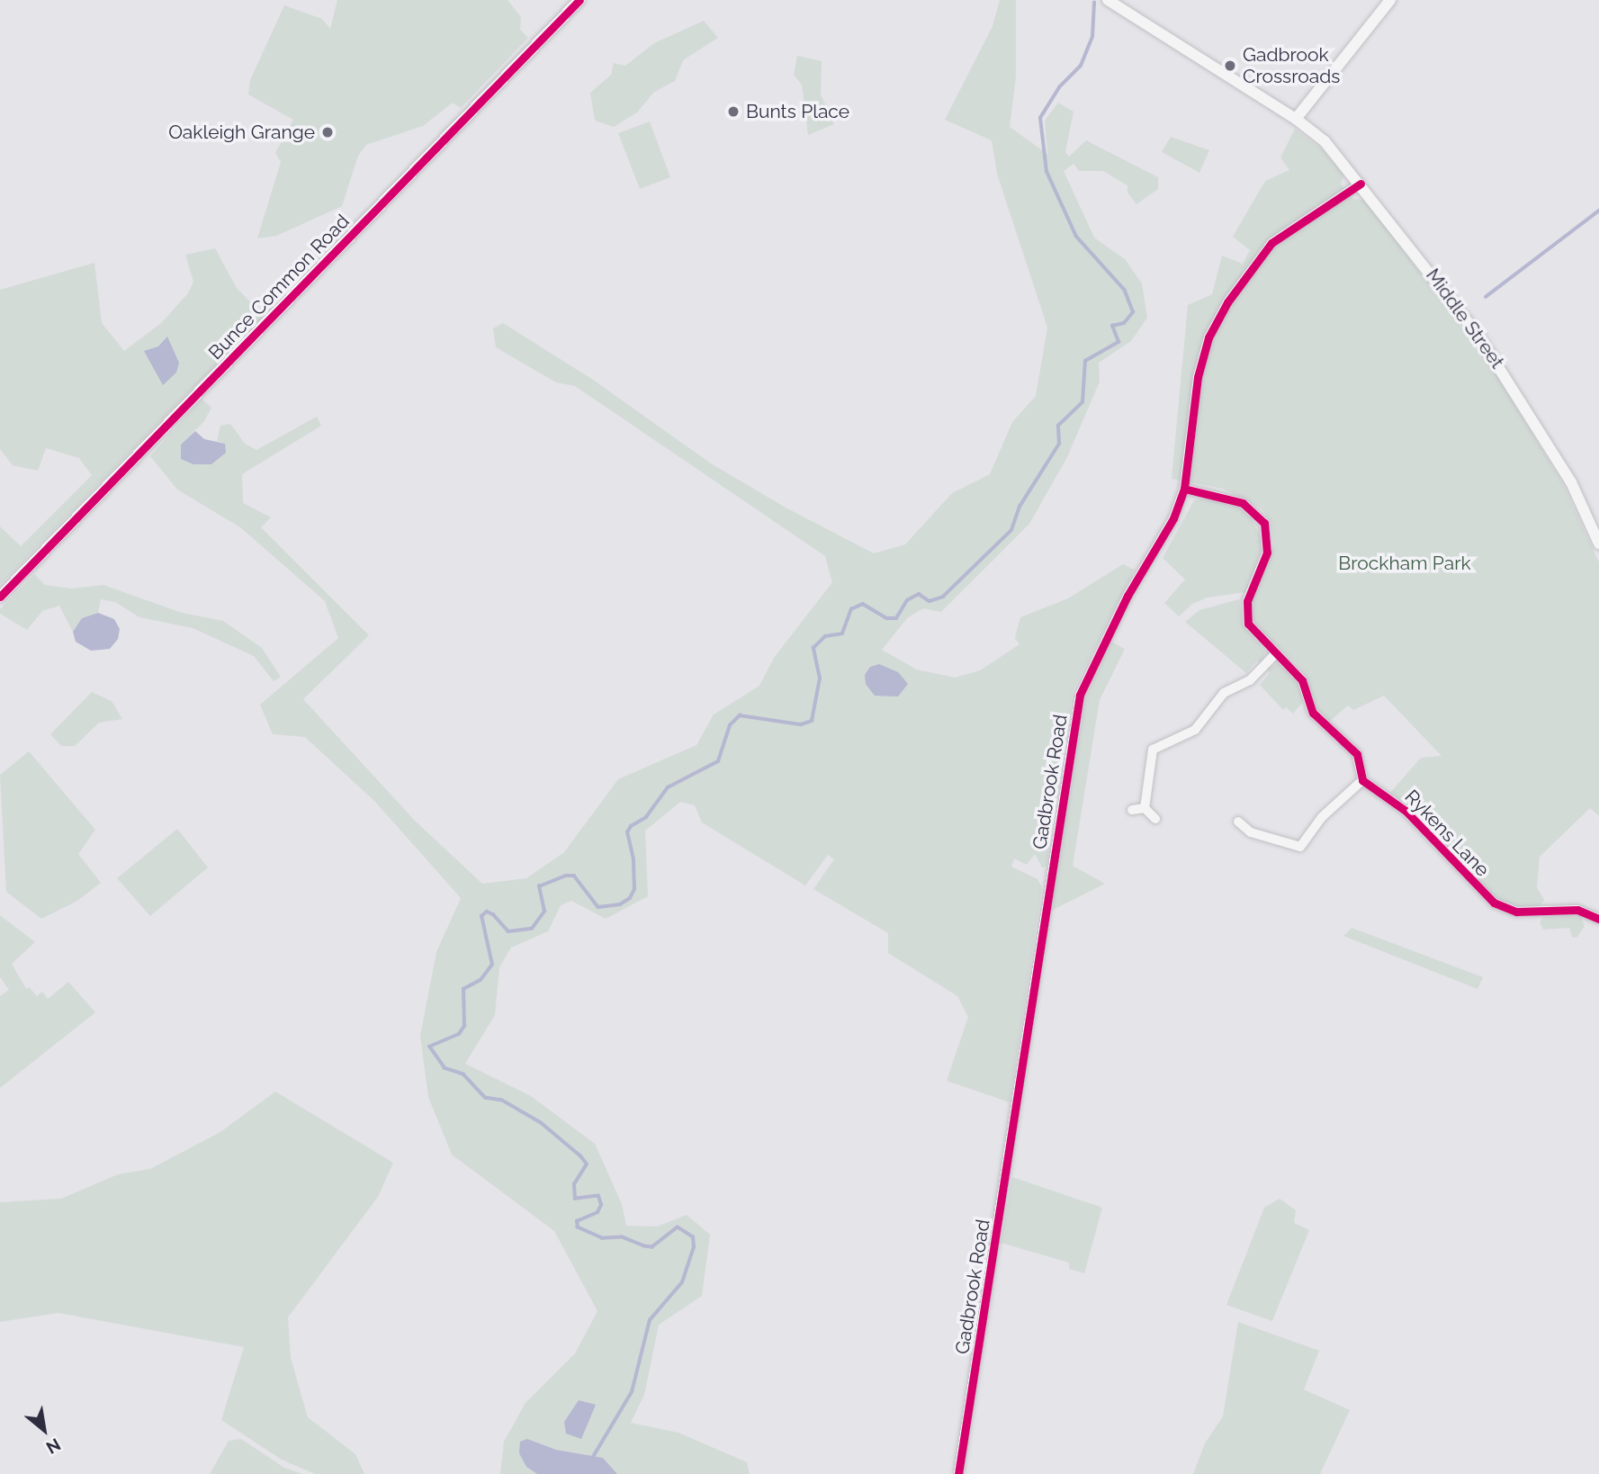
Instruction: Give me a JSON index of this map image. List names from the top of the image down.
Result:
{
  "streets": {
    "street": [
      "Bunce Common Road",
      "Middle Street",
      "Gadbrook Road",
      "Rykens Lane"
    ]
  },
  "crossings": [
    ["Middle Street", "Gadbrook Road"]
  ],
  "parks": ["Brockham Park"],
  "places": ["Gadbrook Crossroads", "Bunts Place", "Oakleigh Grange"],
  "north": "bottom right"
}
